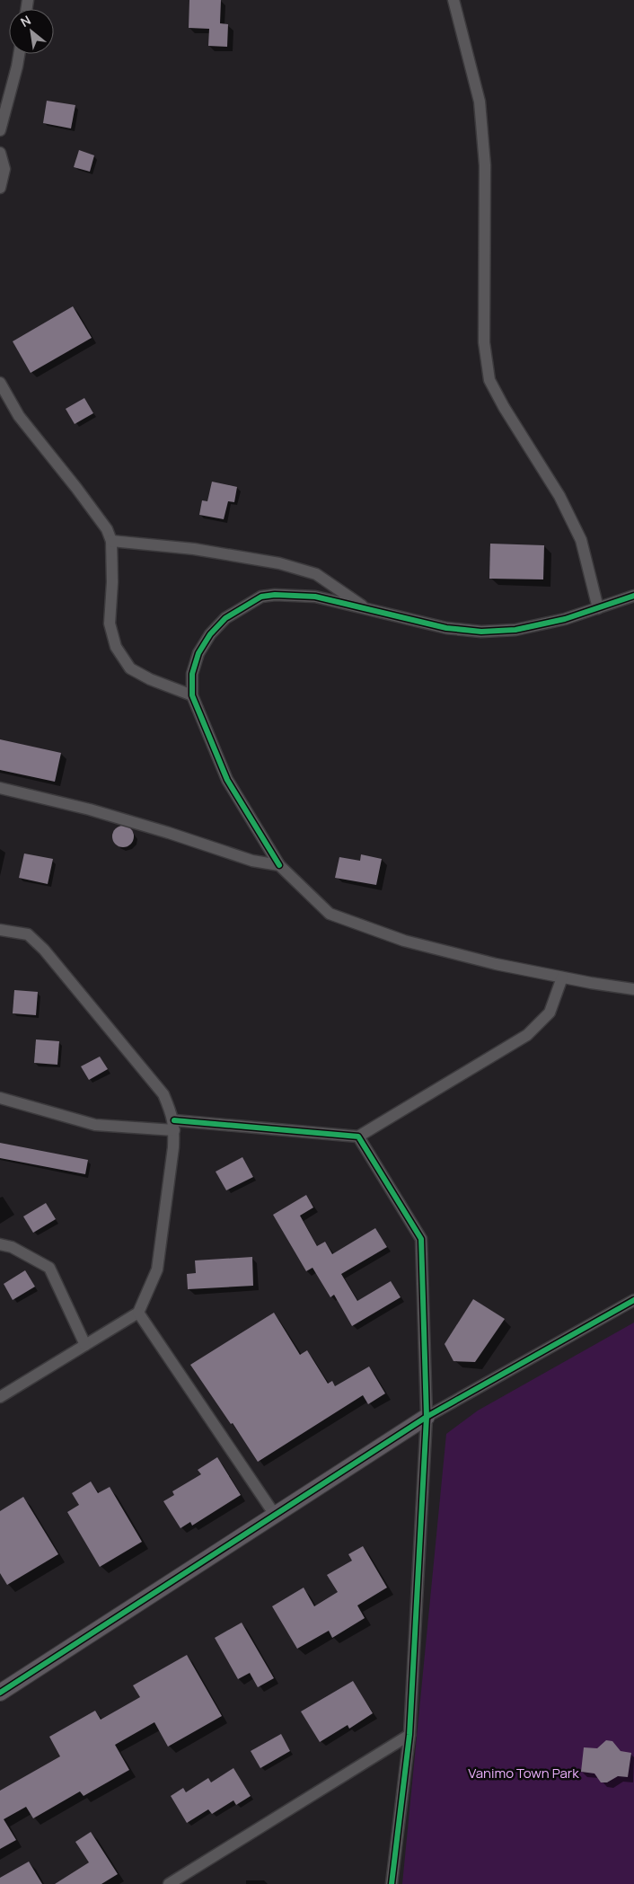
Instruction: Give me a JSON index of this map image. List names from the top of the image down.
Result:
{
  "parks": ["Vanimo Town Park"],
  "north": "top left"
}
